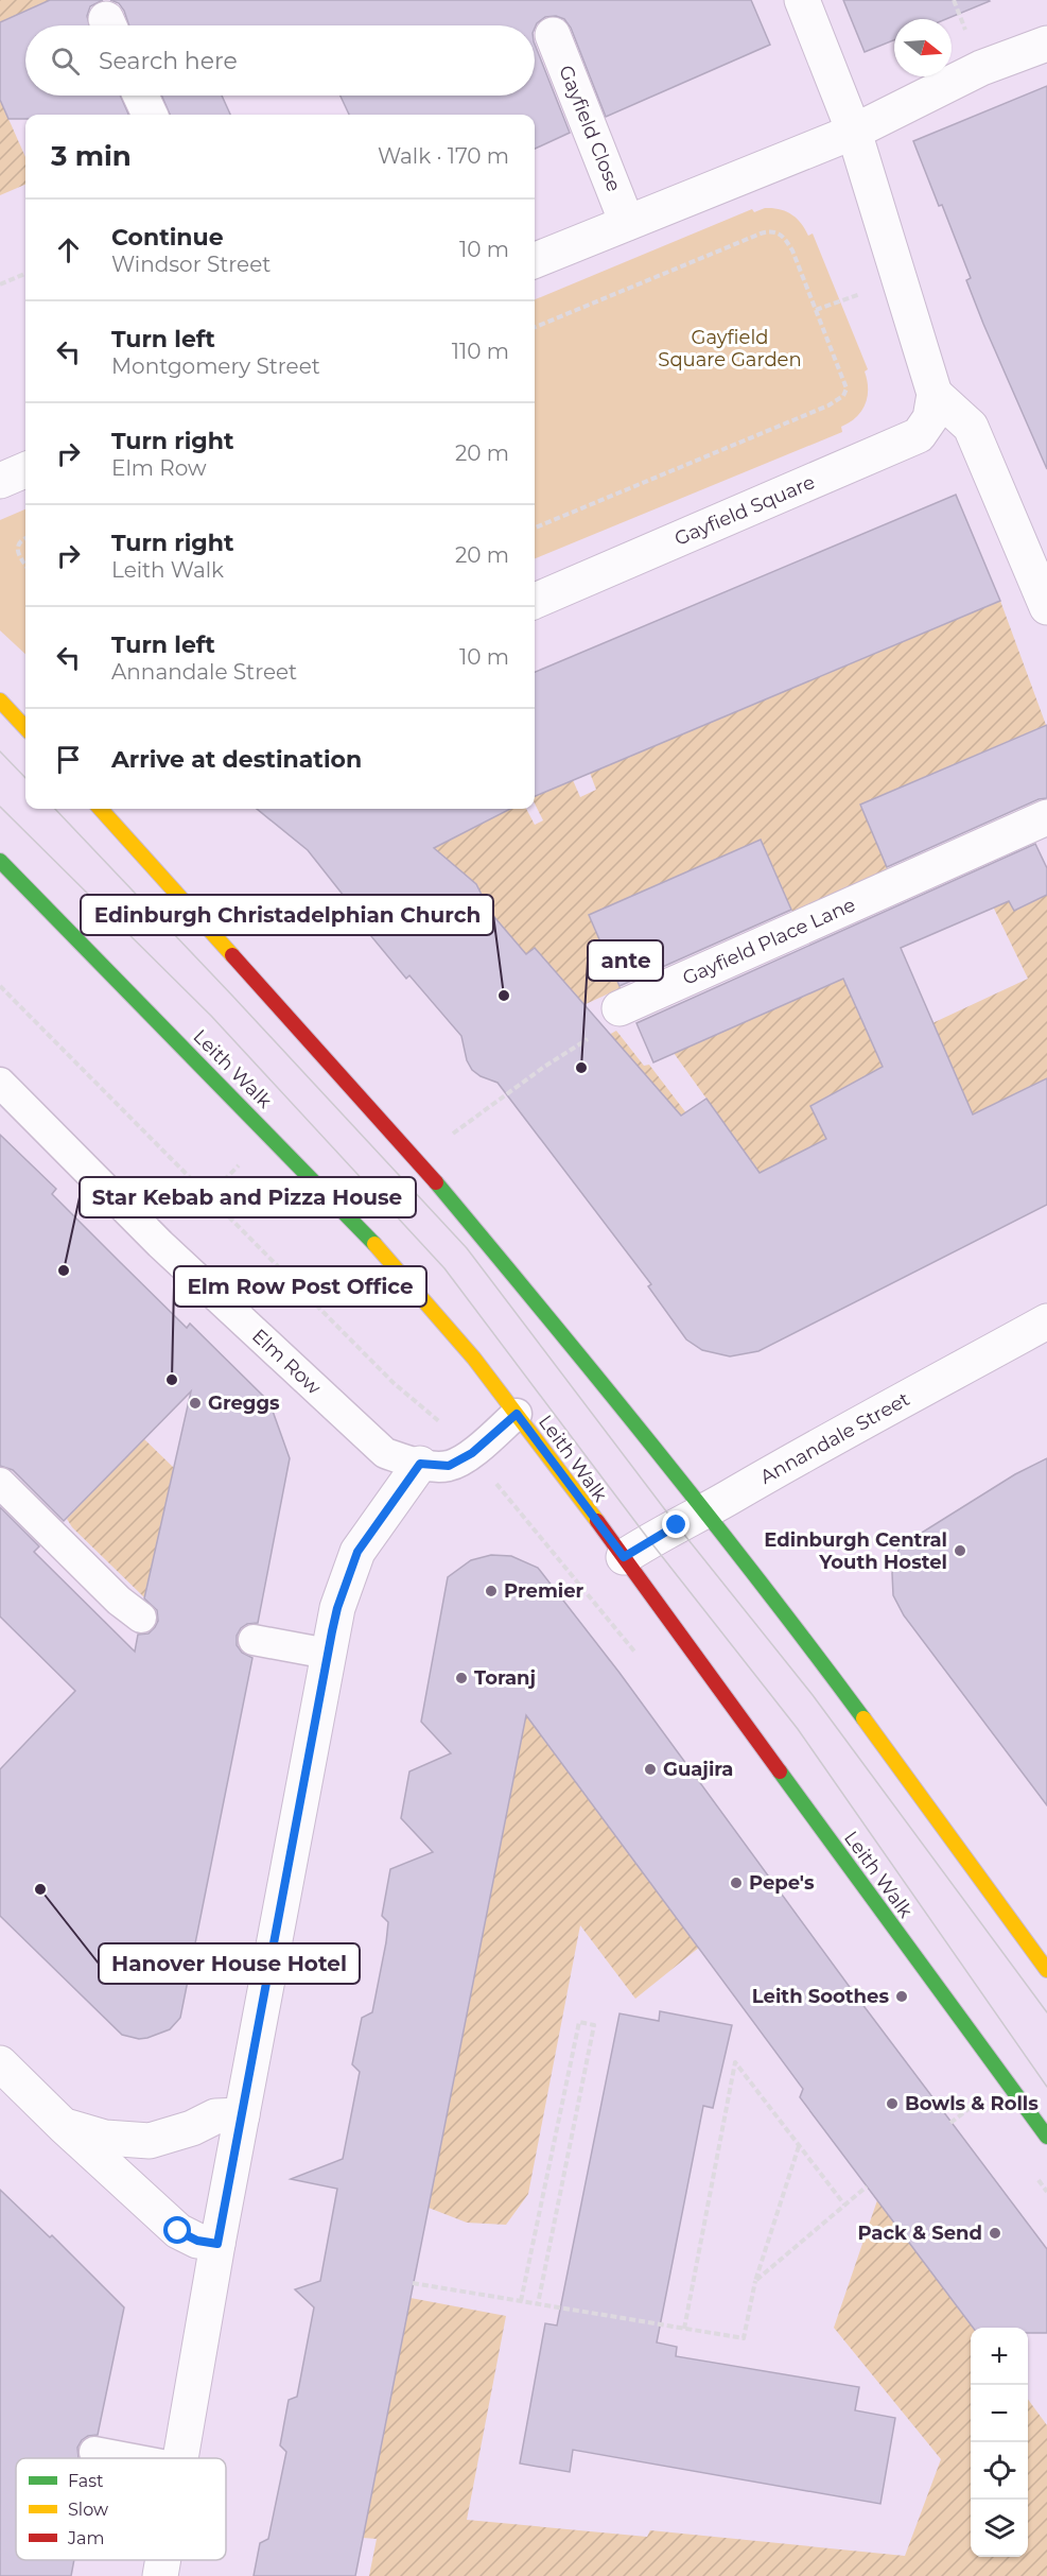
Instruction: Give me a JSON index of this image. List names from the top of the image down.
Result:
{
  "streets": {
    "main road": ["Leith Walk"],
    "street": [
      "Gayfield Close",
      "Gayfield Square",
      "Gayfield Place Lane",
      "Annandale Street"
    ],
    "lane": ["Elm Row"]
  },
  "crossings": [
    ["Leith Walk", "Elm Row"],
    ["Leith Walk", "Annandale Street"]
  ],
  "parks": ["Gayfield Square Garden"],
  "places": [
    "Edinburgh Christadelphian Church",
    "ante",
    "Star Kebab and Pizza House",
    "Elm Row Post Office",
    "Greggs",
    "Edinburgh Central Youth Hostel",
    "Premier",
    "Toranj",
    "Guajira",
    "Pepe's",
    "Hanover House Hotel",
    "Leith Soothes",
    "Bowls & Rolls",
    "Pack & Send"
  ],
  "legend": ["Fast", "Slow", "Jam"],
  "north": "right",
  "page": {
    "search": "Search here",
    "heading": ["3 min", "Walk · 170 m"],
    "list": [
      ["Continue", "Windsor Street", "10 m"],
      ["Turn left", "Montgomery Street", "110 m"],
      ["Turn right", "Elm Row", "20 m"],
      ["Turn right", "Leith Walk", "20 m"],
      ["Turn left", "Annandale Street", "10 m"],
      "Arrive at destination"
    ],
    "map_buttons": ["+", "−"]
  }
}
